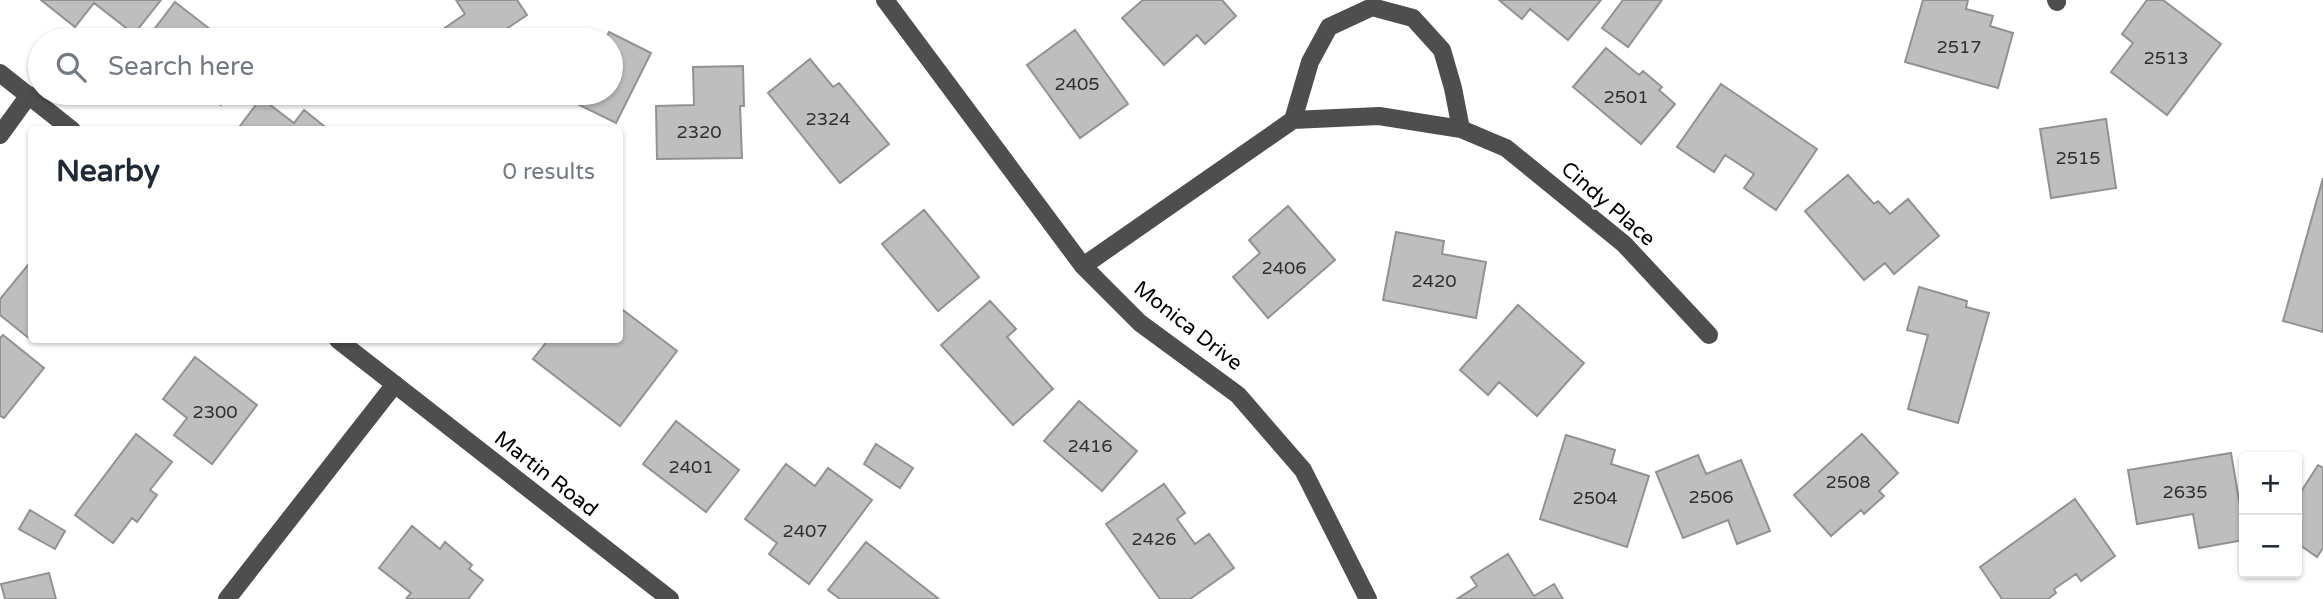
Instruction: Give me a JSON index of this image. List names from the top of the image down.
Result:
{
  "streets": {
    "street": ["Cindy Place", "Monica Drive", "Martin Road"]
  },
  "house_numbers": [
    "2517",
    "2513",
    "2405",
    "2501",
    "2324",
    "2320",
    "2515",
    "2406",
    "2420",
    "2300",
    "2416",
    "2401",
    "2508",
    "2635",
    "2506",
    "2504",
    "2407",
    "2426"
  ],
  "page": {
    "search": "Search here",
    "heading": ["Nearby", "0 results"],
    "map_buttons": ["+", "−"]
  }
}
